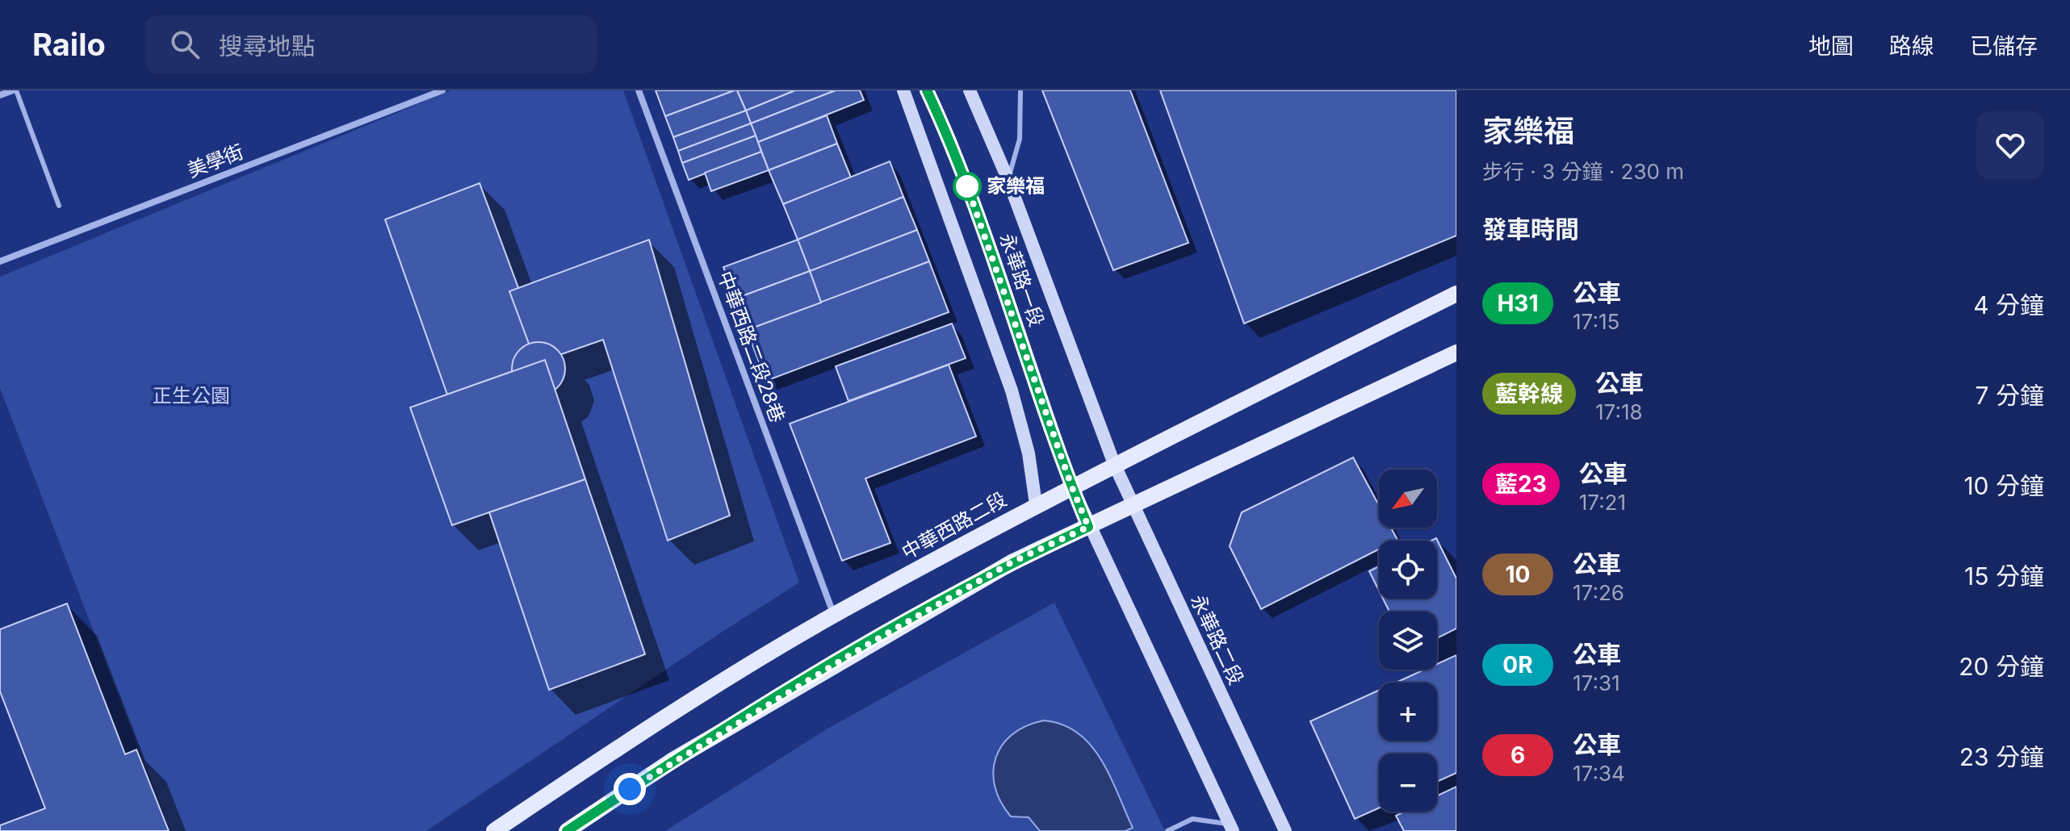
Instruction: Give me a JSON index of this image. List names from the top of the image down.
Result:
{
  "streets": {
    "main road": ["中華西路二段"],
    "street": [
      "美學街",
      "永華路一段",
      "中華西路二段28巷",
      "永華路二段"
    ]
  },
  "crossings": [
    ["永華路一段", "中華西路二段"],
    ["永華路一段", "永華路二段"],
    ["中華西路二段28巷", "中華西路二段"],
    ["中華西路二段", "永華路二段"]
  ],
  "parks": ["正生公園"],
  "places": ["家樂福"],
  "lines": ["bus line H31"],
  "north": "bottom left",
  "page": {
    "header": "Railo",
    "search": "搜尋地點",
    "nav": ["地圖", "路線", "已儲存"],
    "heading": [
      ["家樂福", "步行 · 3 分鐘 · 230 m"],
      "發車時間"
    ],
    "list": [
      {
        "mark": "H31",
        "name": "公車",
        "note": "17:15",
        "value": "4 分鐘"
      },
      {
        "mark": "藍幹線",
        "name": "公車",
        "note": "17:18",
        "value": "7 分鐘"
      },
      {
        "mark": "藍23",
        "name": "公車",
        "note": "17:21",
        "value": "10 分鐘"
      },
      {
        "mark": "10",
        "name": "公車",
        "note": "17:26",
        "value": "15 分鐘"
      },
      {
        "mark": "0R",
        "name": "公車",
        "note": "17:31",
        "value": "20 分鐘"
      },
      {
        "mark": "6",
        "name": "公車",
        "note": "17:34",
        "value": "23 分鐘"
      }
    ],
    "map_buttons": ["+", "−"]
  }
}
